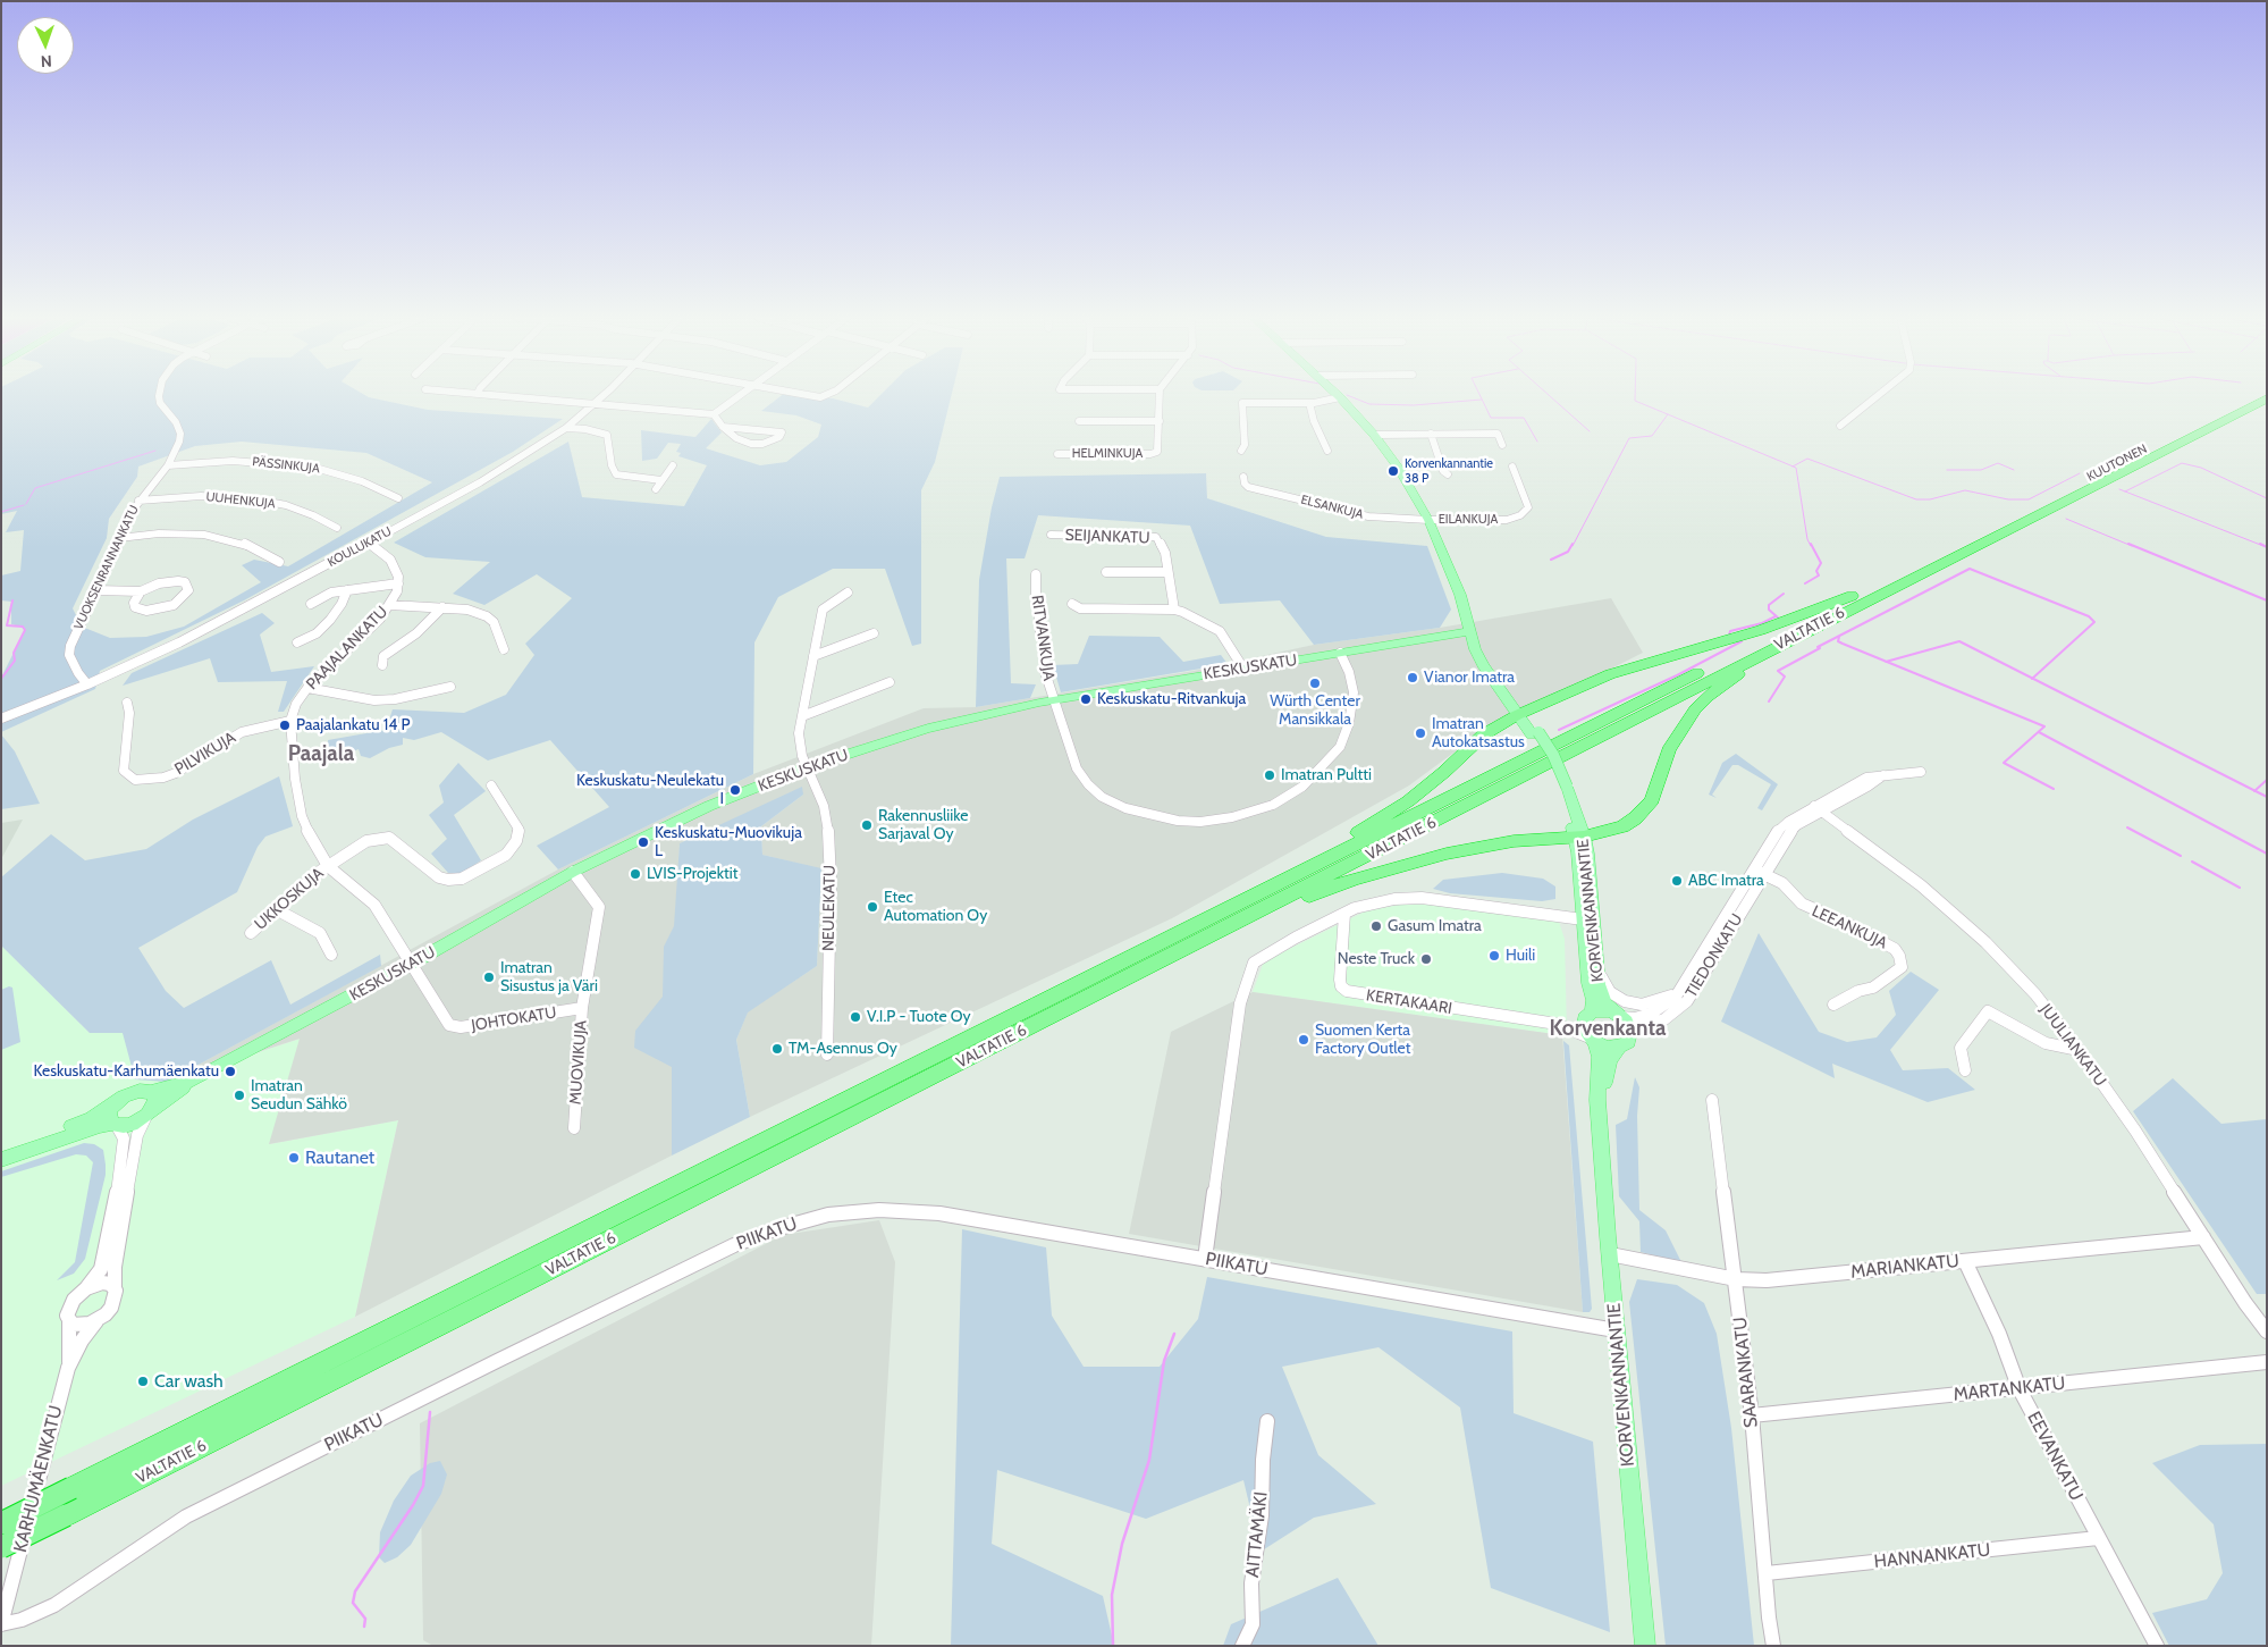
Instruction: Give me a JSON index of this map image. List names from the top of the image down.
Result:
{
  "streets": {
    "highway": ["KUUTONEN", "VALTATIE 6"],
    "main road": ["KESKUSKATU", "KORVENKANNANTIE"],
    "street": [
      "HELMINKUJA",
      "PÄSSINKUJA",
      "UUHENKUJA",
      "ELSANKUJA",
      "EILANKUJA",
      "SEIJANKATU",
      "KOULUKATU",
      "VUOKSENRANNANKATU",
      "RITVANKUJA",
      "PAAJALANKATU",
      "PILVIKUJA",
      "UKKOSKUJA",
      "NEULEKATU",
      "LEEANKUJA",
      "TIEDONKATU",
      "KERTAKAARI",
      "JOHTOKATU",
      "JUULIANKATU",
      "MUOVIKUJA",
      "PIIKATU",
      "MARIANKATU",
      "SAARANKATU",
      "MARTANKATU",
      "EEVANKATU",
      "KARHUMÄENKATU",
      "AITTAMÄKI",
      "HANNANKATU"
    ]
  },
  "crossings": [
    ["KUUTONEN", "VALTATIE 6"],
    ["PÄSSINKUJA", "VUOKSENRANNANKATU"],
    ["UUHENKUJA", "VUOKSENRANNANKATU"],
    ["ELSANKUJA", "EILANKUJA"],
    ["ELSANKUJA", "KORVENKANNANTIE"],
    ["EILANKUJA", "KORVENKANNANTIE"],
    ["KOULUKATU", "VUOKSENRANNANKATU"],
    ["RITVANKUJA", "KESKUSKATU"],
    ["PAAJALANKATU", "KESKUSKATU"],
    ["PAAJALANKATU", "PILVIKUJA"],
    ["PAAJALANKATU", "UKKOSKUJA"],
    ["PAAJALANKATU", "JOHTOKATU"],
    ["KESKUSKATU", "NEULEKATU"],
    ["KESKUSKATU", "KORVENKANNANTIE"],
    ["KESKUSKATU", "JOHTOKATU"],
    ["KESKUSKATU", "MUOVIKUJA"],
    ["KORVENKANNANTIE", "TIEDONKATU"],
    ["KORVENKANNANTIE", "KERTAKAARI"],
    ["KORVENKANNANTIE", "PIIKATU"],
    ["KORVENKANNANTIE", "MARIANKATU"],
    ["LEEANKUJA", "TIEDONKATU"],
    ["TIEDONKATU", "KERTAKAARI"],
    ["TIEDONKATU", "JUULIANKATU"],
    ["JOHTOKATU", "MUOVIKUJA"],
    ["JUULIANKATU", "MARIANKATU"],
    ["PIIKATU", "KARHUMÄENKATU"],
    ["MARIANKATU", "SAARANKATU"],
    ["MARIANKATU", "EEVANKATU"],
    ["SAARANKATU", "MARTANKATU"],
    ["SAARANKATU", "HANNANKATU"],
    ["MARTANKATU", "EEVANKATU"],
    ["EEVANKATU", "HANNANKATU"]
  ],
  "districts": ["Paajala", "Korvenkanta"],
  "places": [
    "Korvenkannantie 38 P",
    "Vianor Imatra",
    "Würth Center Mansikkala",
    "Keskuskatu-Ritvankuja",
    "Paajalankatu 14 P",
    "Imatran Autokatsastus",
    "Imatran Pultti",
    "Keskuskatu-Neulekatu I",
    "Rakennusliike Sarjaval Oy",
    "Keskuskatu-Muovikuja L",
    "LVIS-Projektit",
    "ABC Imatra",
    "Etec Automation Oy",
    "Gasum Imatra",
    "Huili",
    "Neste Truck",
    "Imatran Sisustus ja Väri",
    "V.I.P - Tuote Oy",
    "Suomen Kerta Factory Outlet",
    "TM-Asennus Oy",
    "Keskuskatu-Karhumäenkatu",
    "Imatran Seudun Sähkö",
    "Rautanet",
    "Car wash"
  ],
  "north": "bottom"
}
